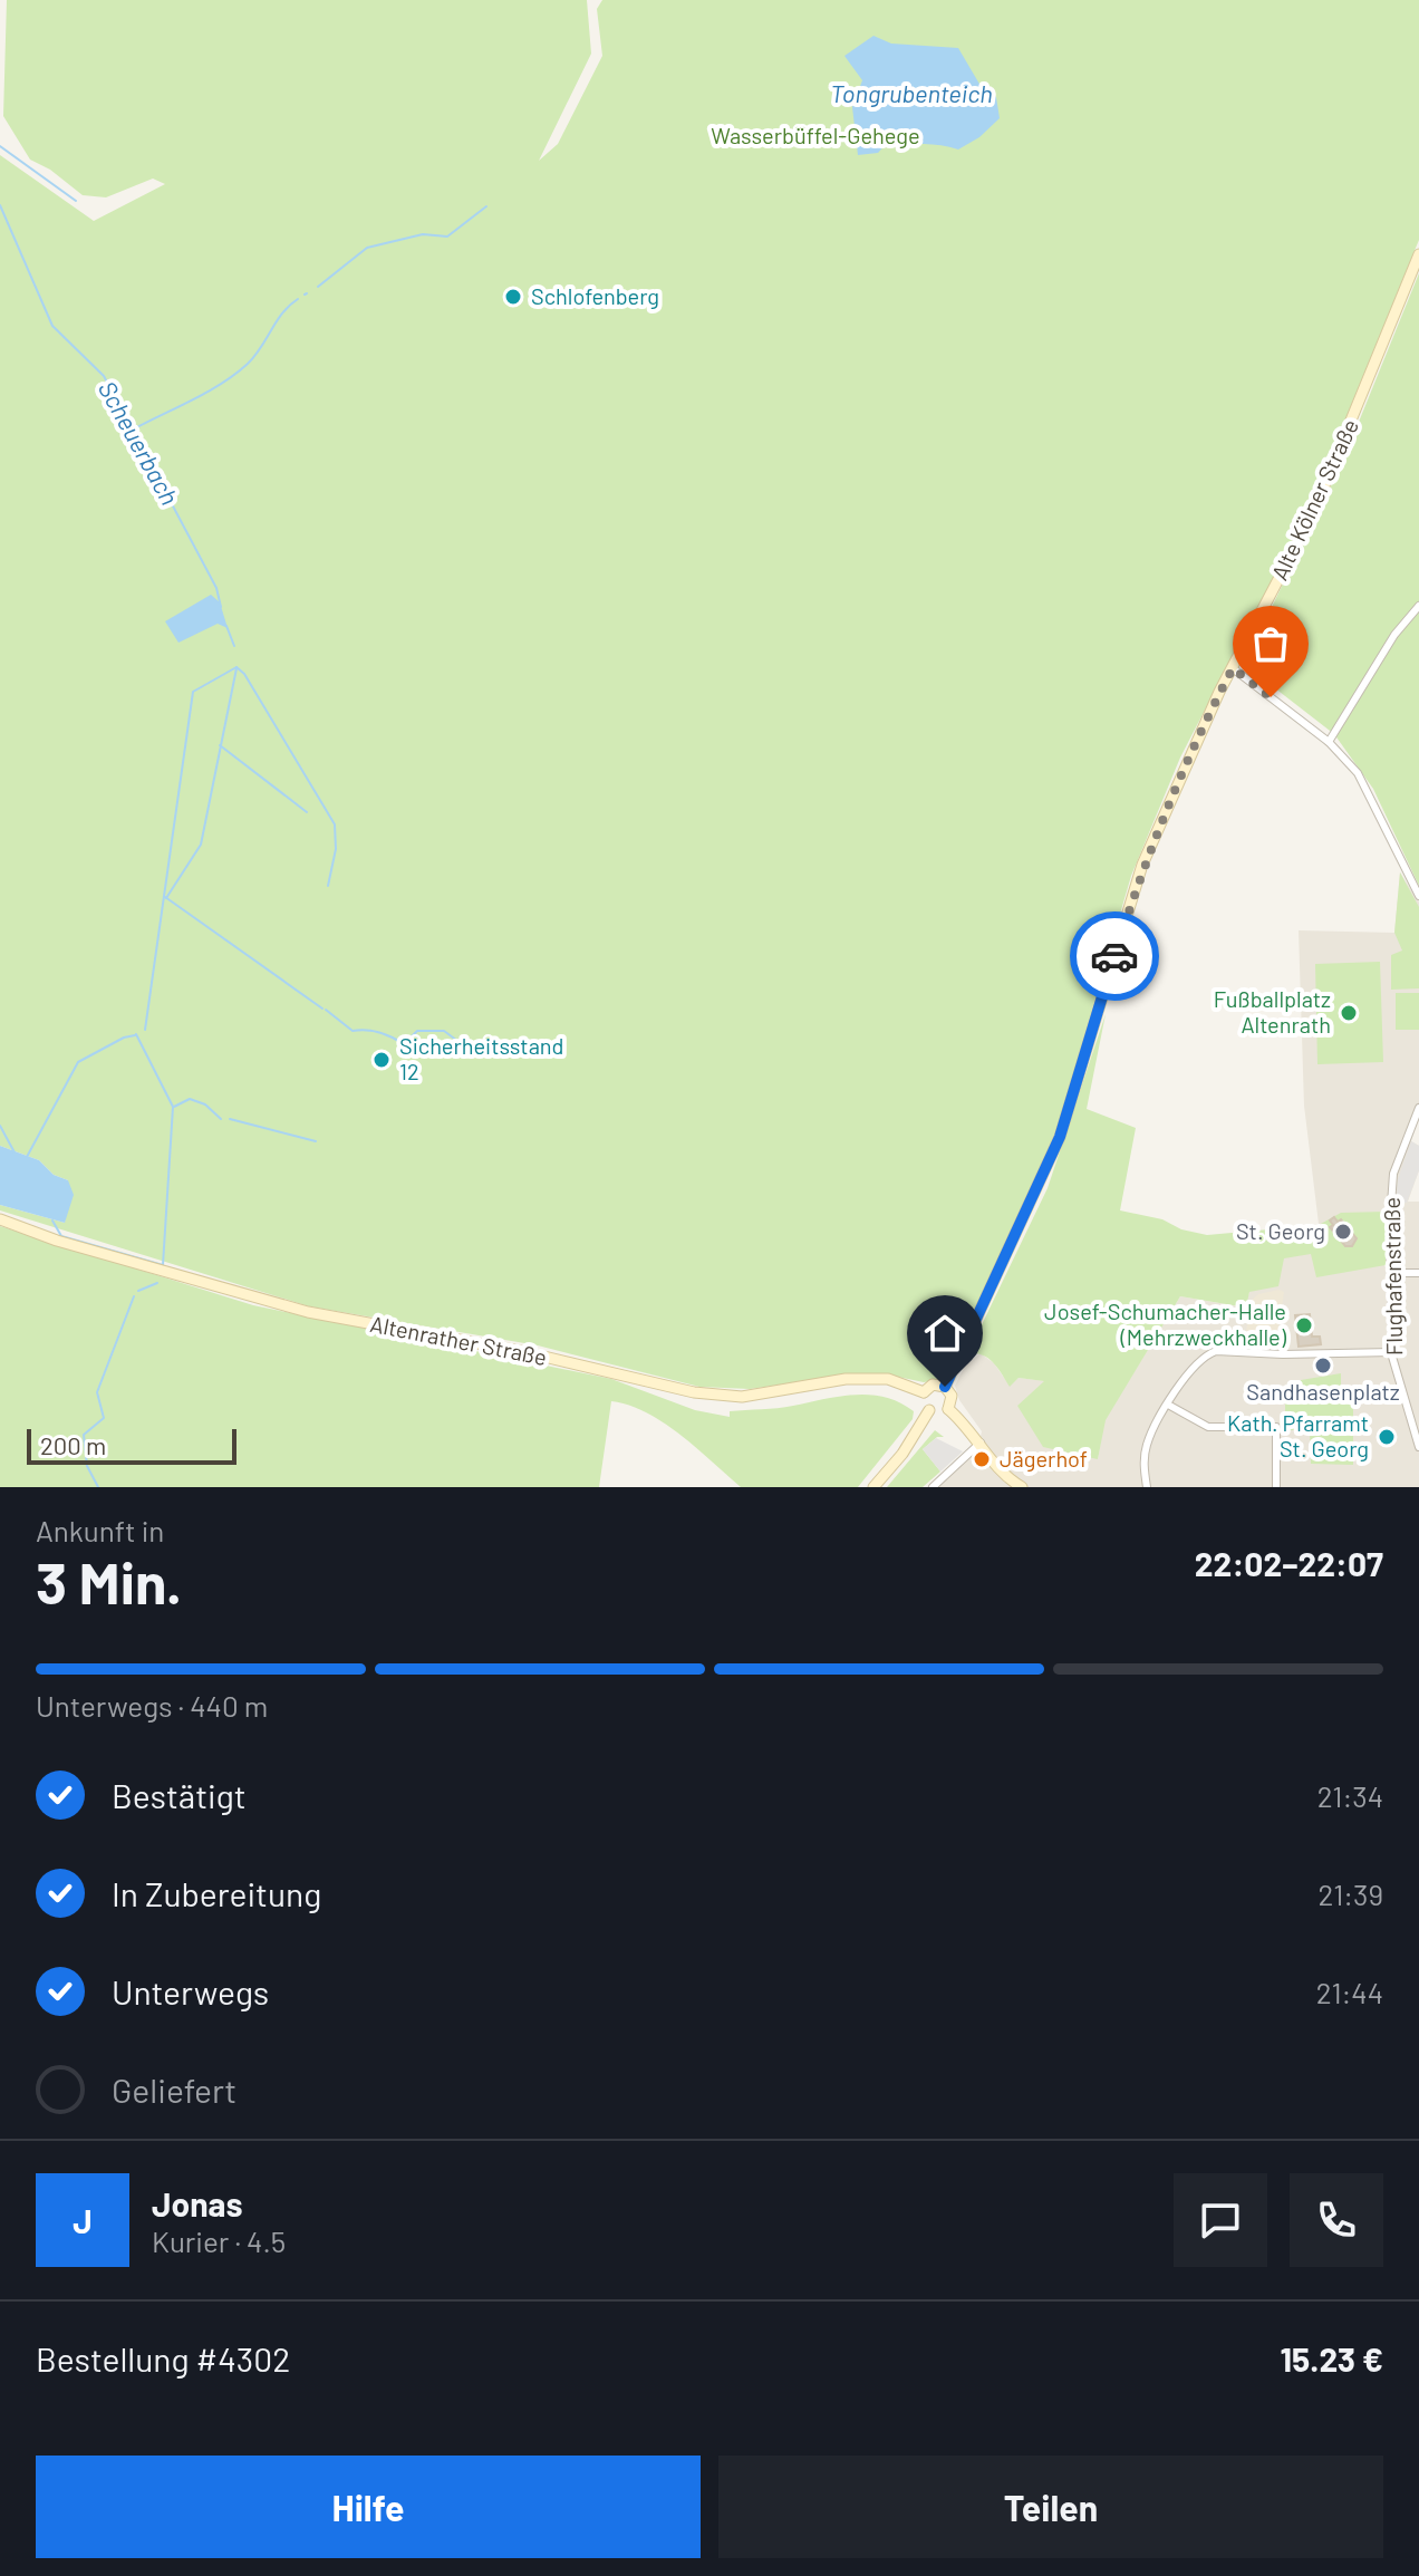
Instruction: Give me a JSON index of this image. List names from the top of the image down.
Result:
{
  "streets": {
    "main road": ["Alte Kölner Straße", "Altenrather Straße"],
    "street": ["Flughafenstraße"]
  },
  "crossings": [
    ["Alte Kölner Straße", "Altenrather Straße"]
  ],
  "water": ["Tongrubenteich", "Scheuerbach"],
  "parks": ["Wasserbüffel-Gehege"],
  "places": [
    "Schlofenberg",
    "Fußballplatz Altenrath",
    "Sicherheitsstand 12",
    "St. Georg",
    "Josef-Schumacher-Halle (Mehrzweckhalle)",
    "Sandhasenplatz",
    "Kath. Pfarramt St. Georg",
    "Jägerhof"
  ],
  "scale_bar": "200 m",
  "page": {
    "scale": "200 m",
    "heading": ["3 Min.", "Ankunft in", "22:02–22:07"],
    "panel": [
      "Jonas",
      "Kurier · 4.5",
      "Bestellung #4302",
      "15.23 €"
    ],
    "bar": "Unterwegs · 440 m",
    "list": [
      ["Bestätigt", "21:34"],
      ["In Zubereitung", "21:39"],
      ["Unterwegs", "21:44"],
      "Geliefert"
    ],
    "round": "J",
    "buttons": ["Hilfe", "Teilen"]
  }
}
